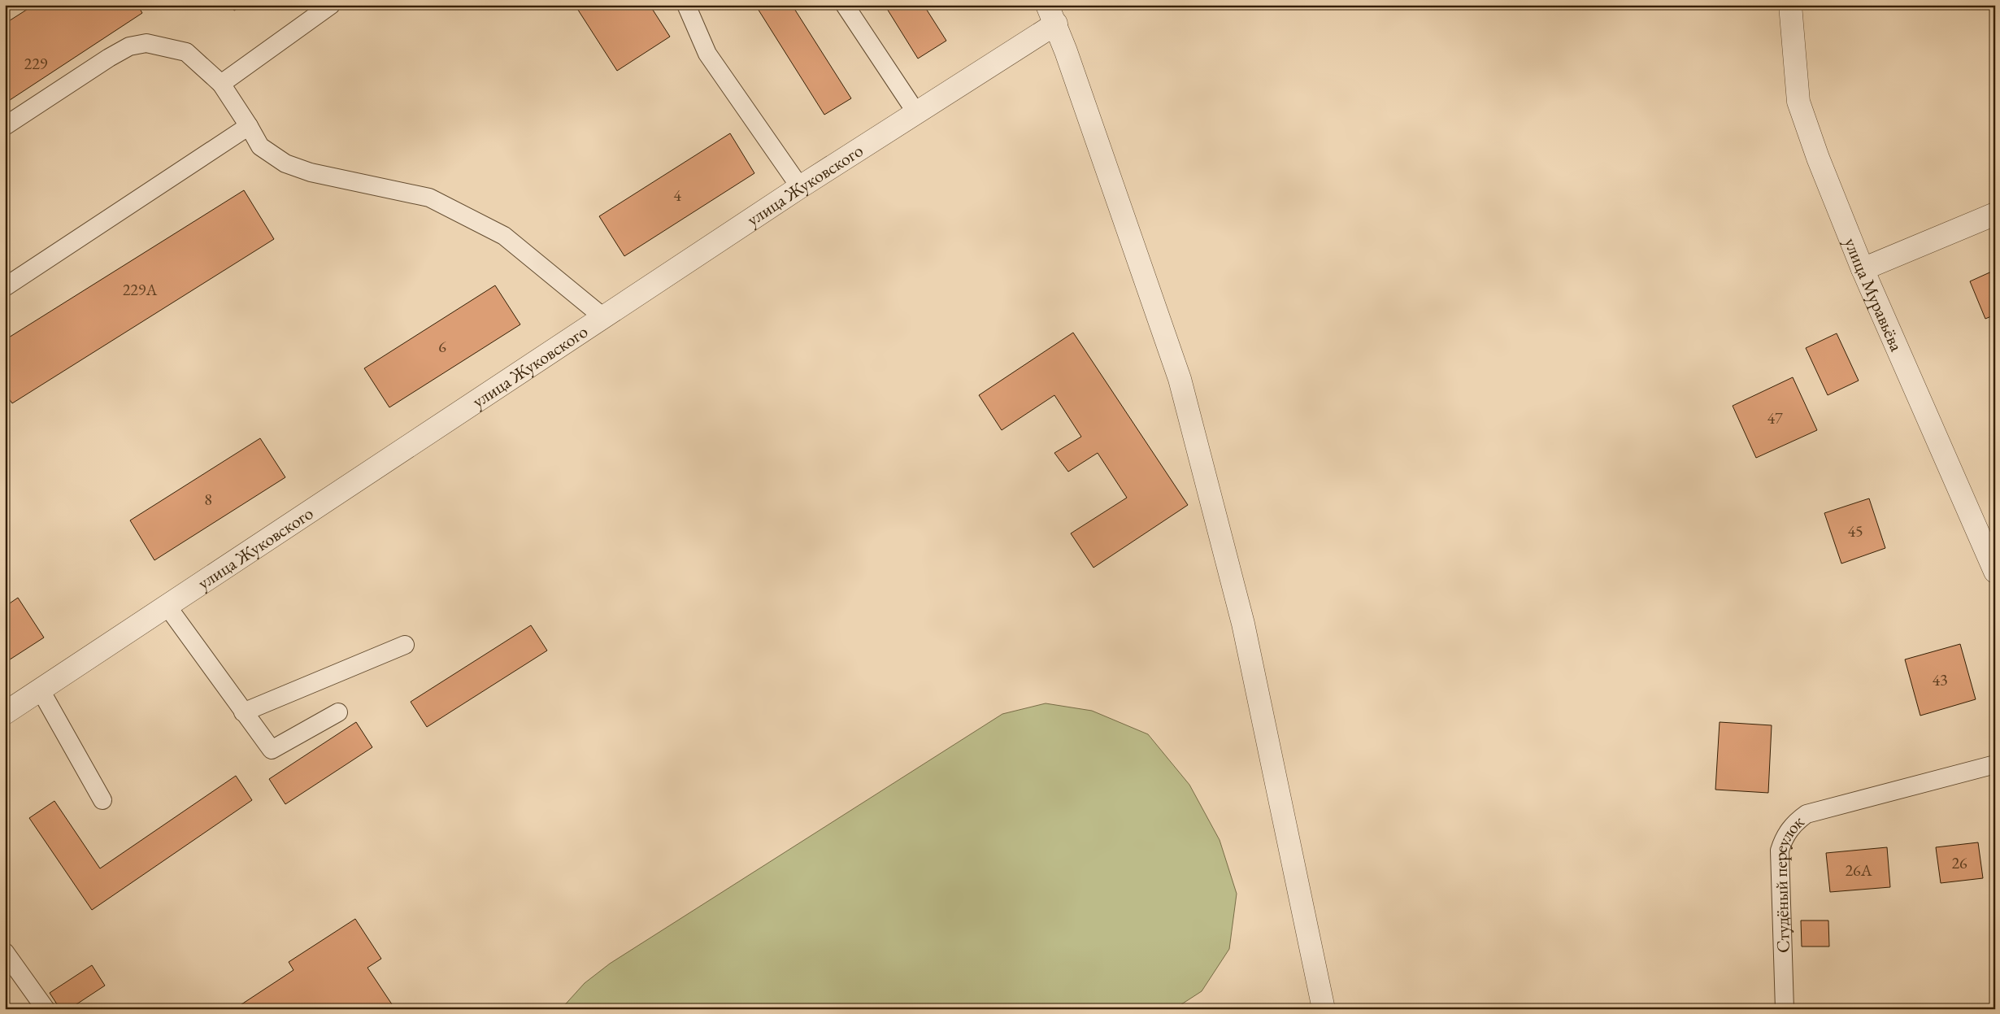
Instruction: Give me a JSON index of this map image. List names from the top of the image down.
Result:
{
  "streets": {
    "street": ["улица Жуковского", "улица Муравьёва"],
    "lane": ["Студёный переулок"]
  },
  "house_numbers": [
    "229",
    "4",
    "229А",
    "6",
    "47",
    "8",
    "45",
    "43",
    "26",
    "26А"
  ]
}
